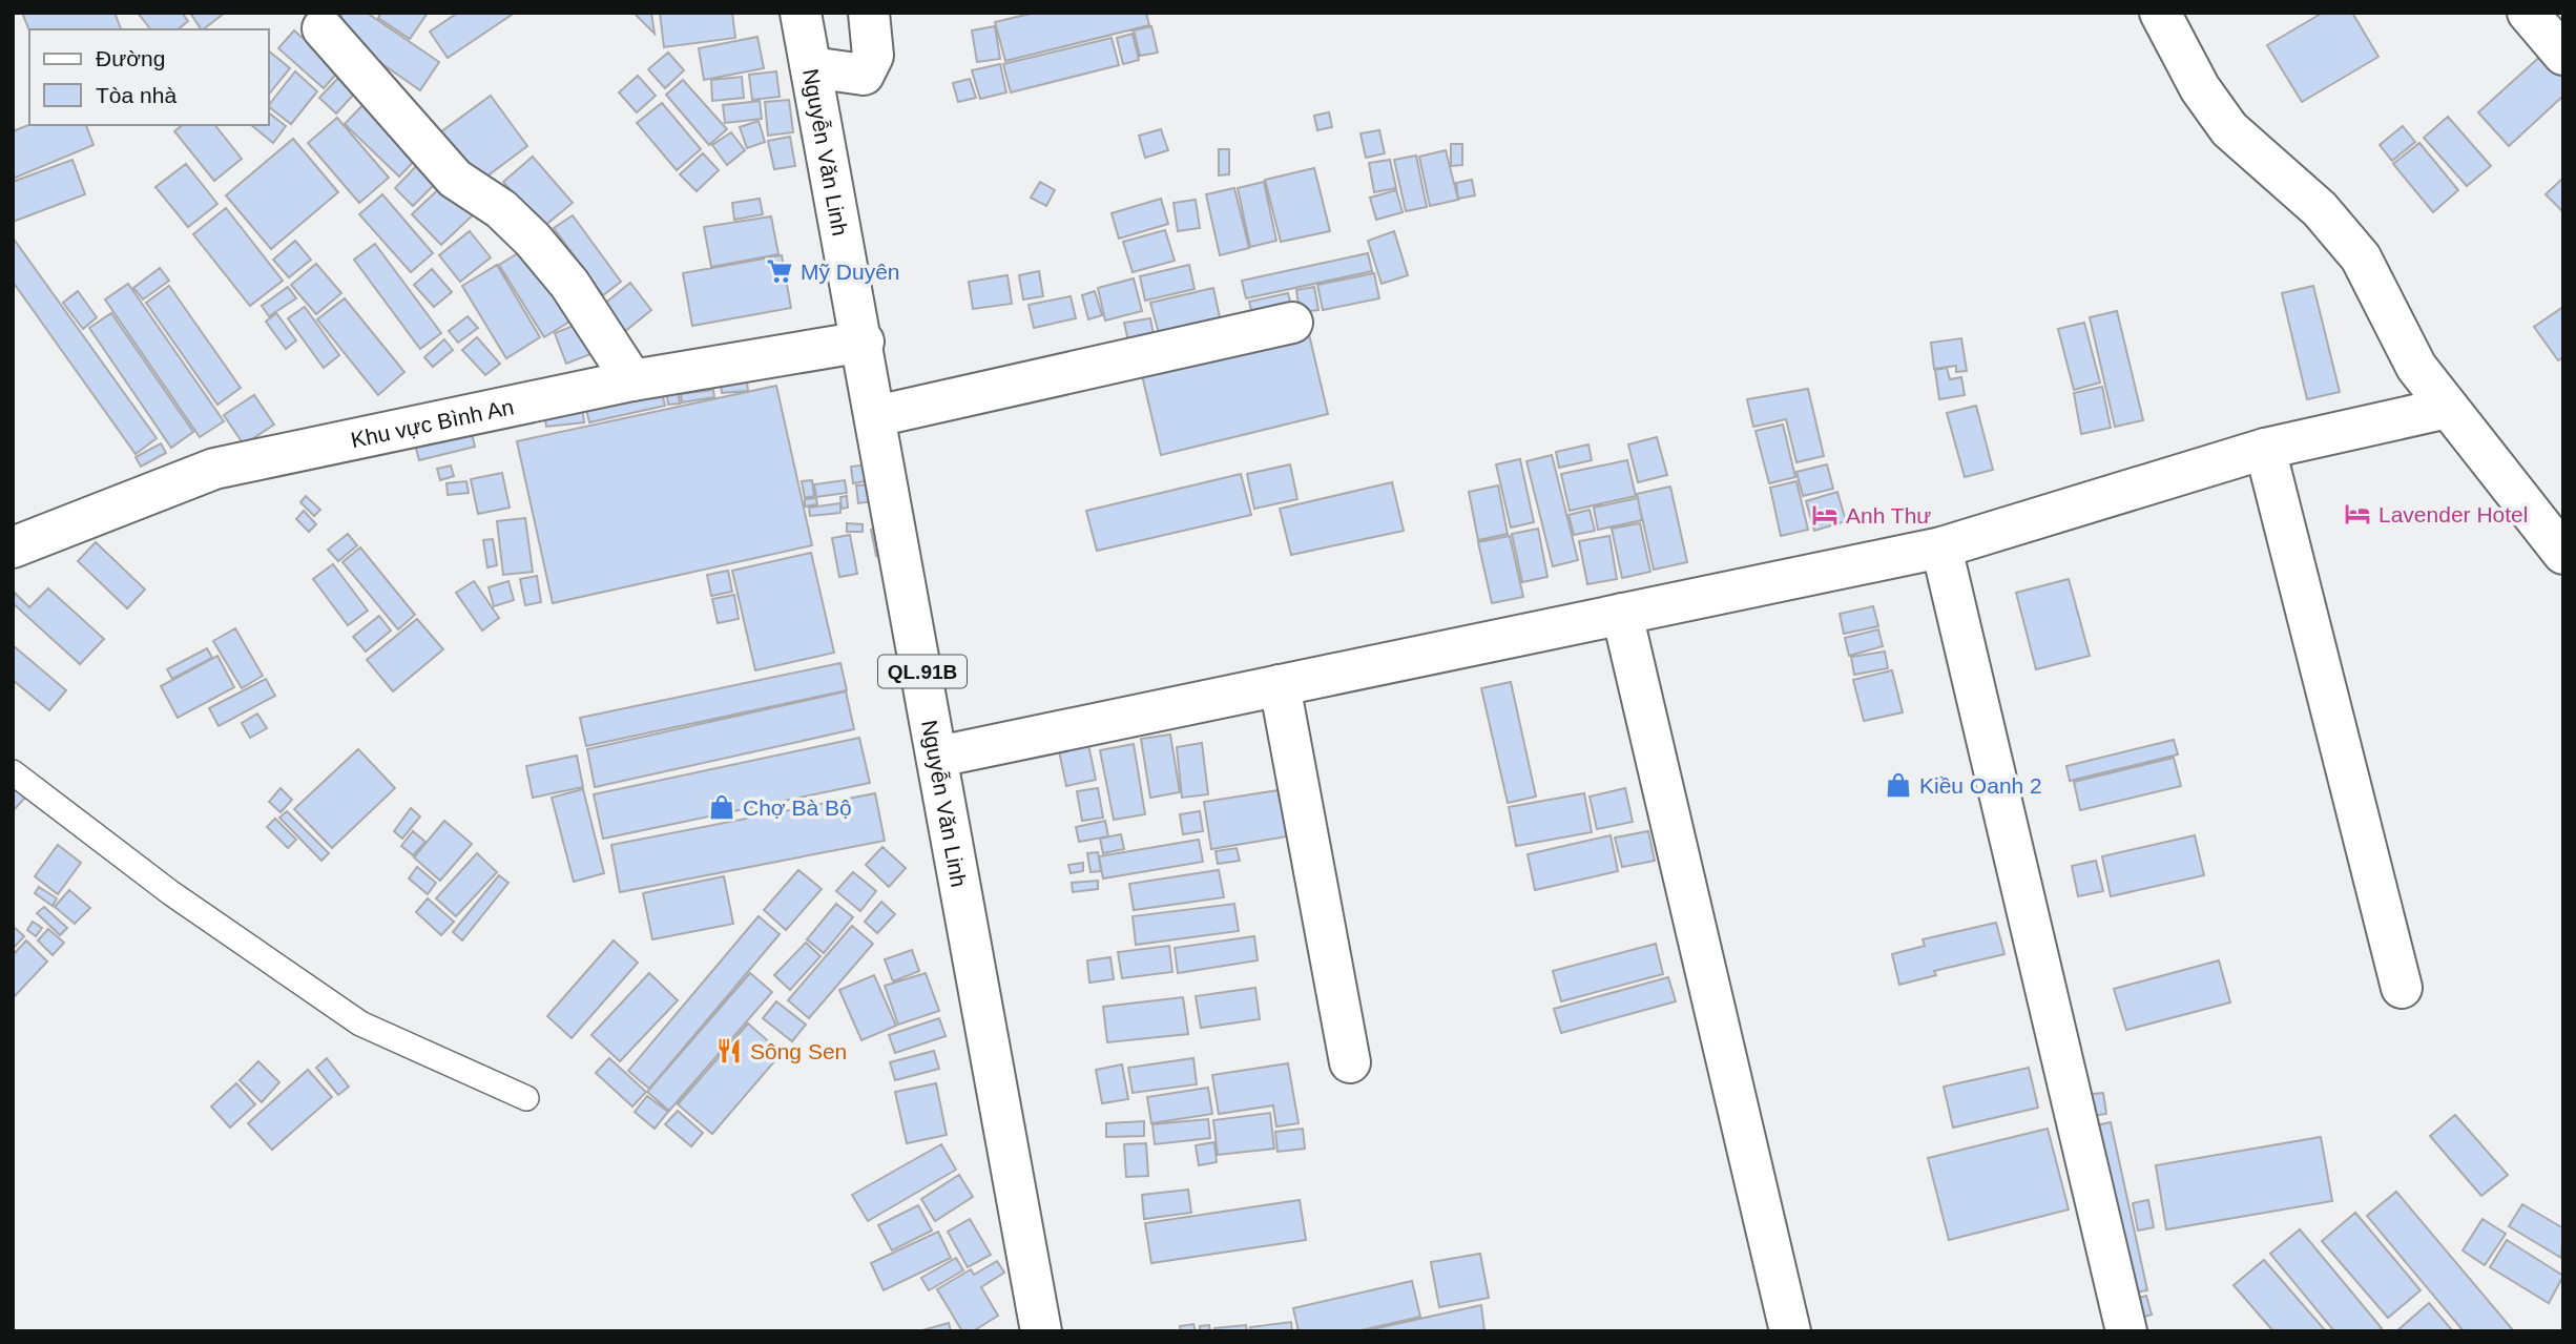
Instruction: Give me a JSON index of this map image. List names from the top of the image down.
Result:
{
  "streets": {
    "main road": ["Nguyễn Văn Linh", "Khu vực Bình An", "QL.91B"]
  },
  "crossings": [
    ["Nguyễn Văn Linh", "Khu vực Bình An"]
  ],
  "places": {
    "supermarket": ["Mỹ Duyên"],
    "hotel": ["Lavender Hotel", "Anh Thư"],
    "shop": ["Kiều Oanh 2", "Chợ Bà Bộ"],
    "restaurant": ["Sông Sen"]
  },
  "legend": ["Đường", "Tòa nhà"]
}
